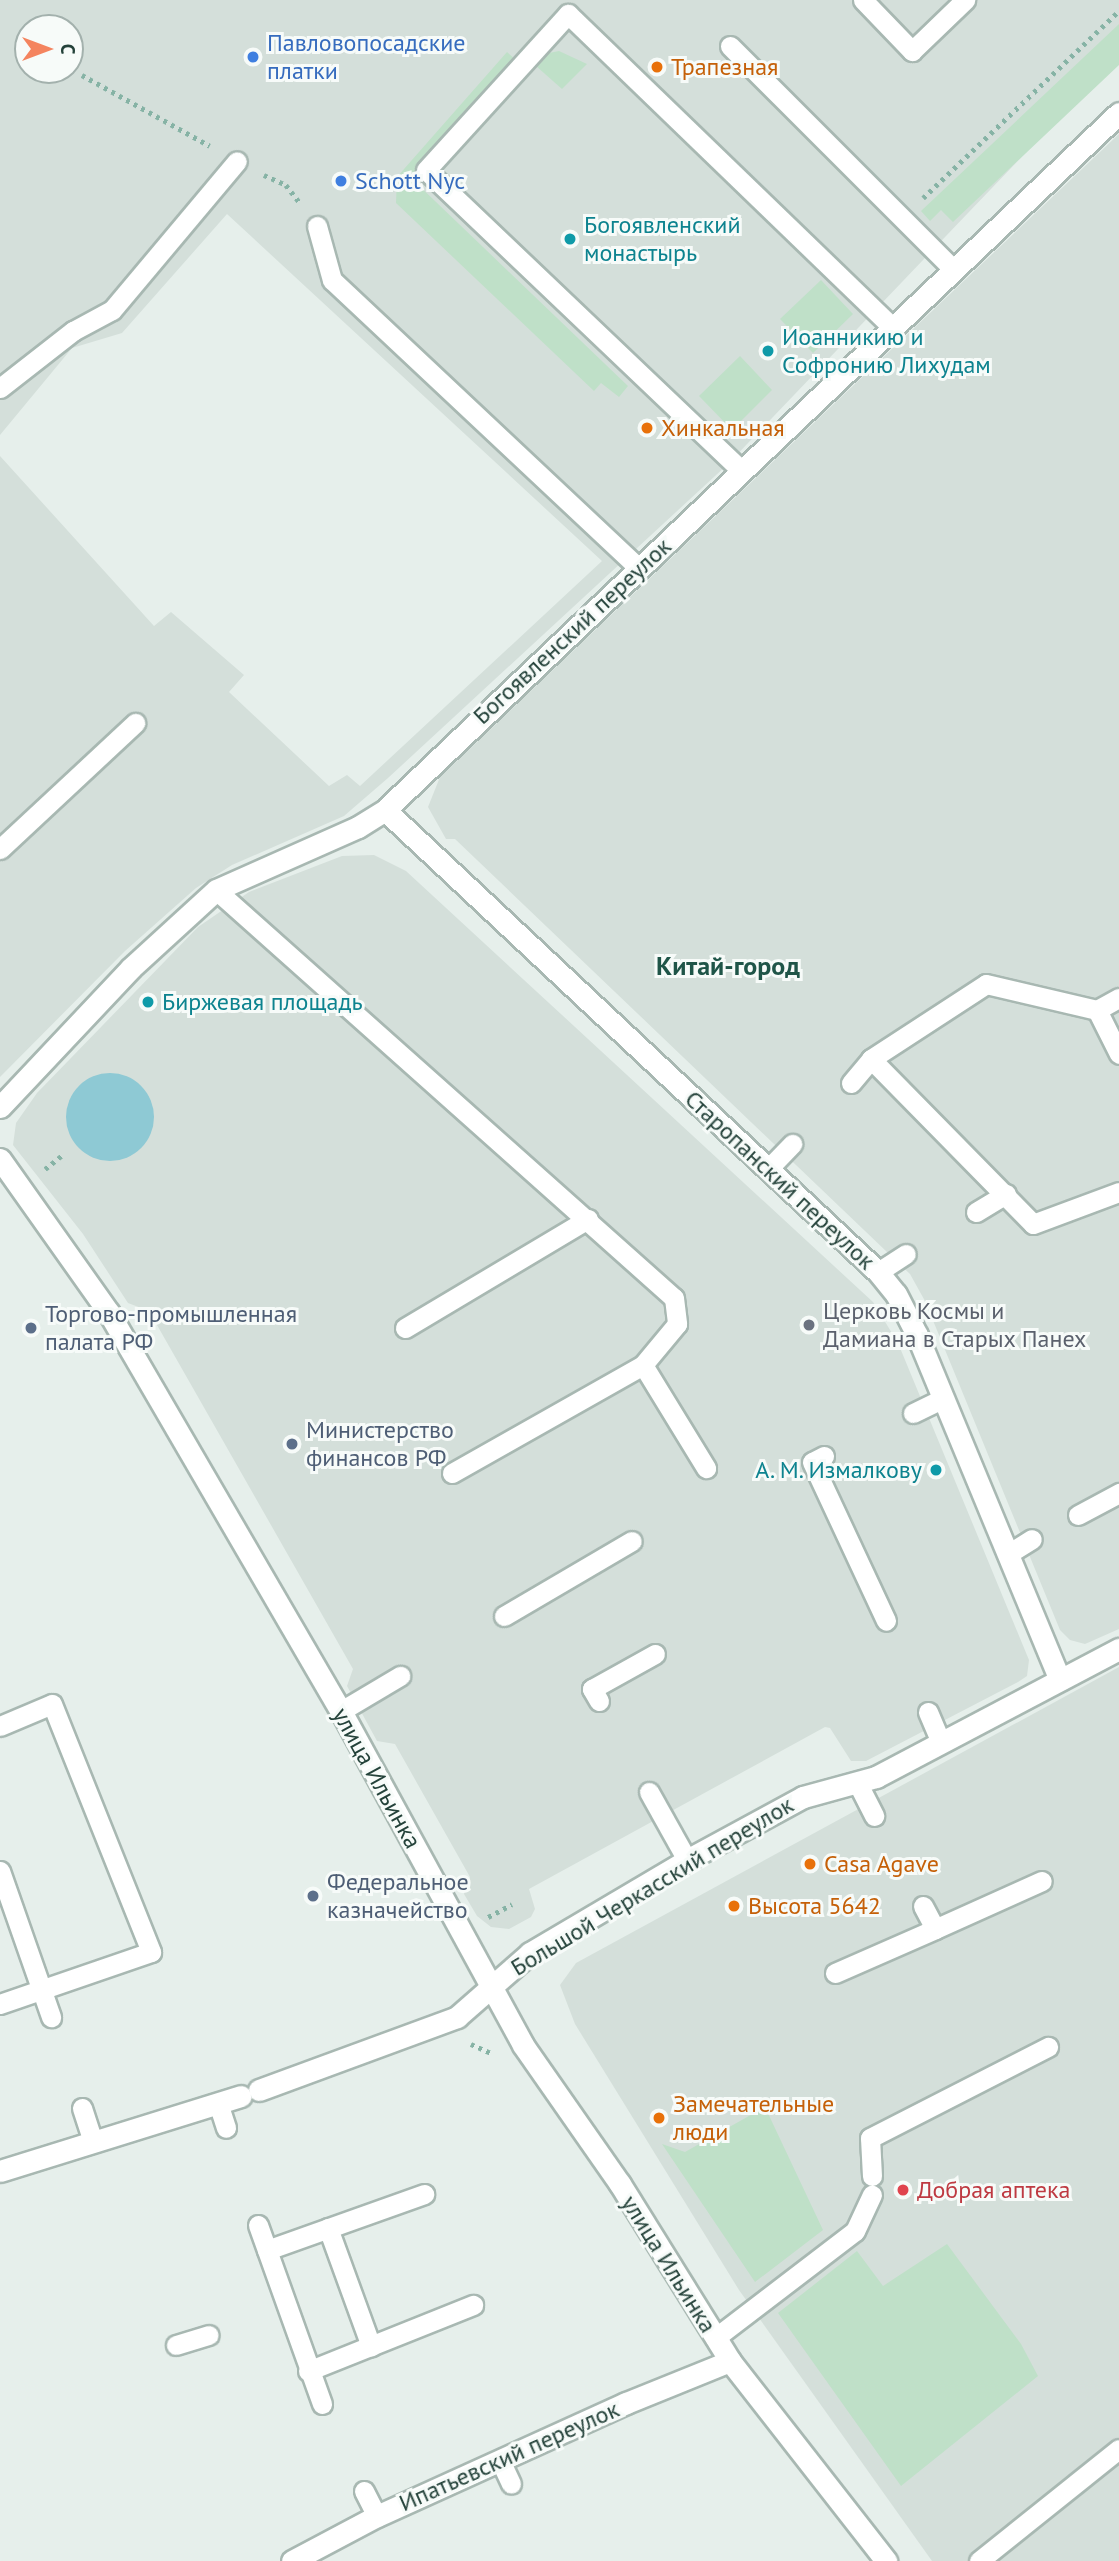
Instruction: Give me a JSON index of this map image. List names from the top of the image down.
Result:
{
  "streets": {
    "street": [
      "Богоявленский переулок",
      "Старопанский переулок",
      "улица Ильинка",
      "Большой Черкасский переулок",
      "Ипатьевский переулок"
    ]
  },
  "crossings": [
    ["Богоявленский переулок", "Старопанский переулок"],
    ["Старопанский переулок", "Большой Черкасский переулок"],
    ["улица Ильинка", "Большой Черкасский переулок"],
    ["улица Ильинка", "Ипатьевский переулок"]
  ],
  "districts": ["Китай-город"],
  "places": [
    "Павловопосадские платки",
    "Трапезная",
    "Schott Nyc",
    "Богоявленский монастырь",
    "Иоанникию и Софронию Лихудам",
    "Хинкальная",
    "Биржевая площадь",
    "Церковь Космы и Дамиана в Старых Панех",
    "Торгово-промышленная палата РФ",
    "Министерство финансов РФ",
    "А. М. Измалкову",
    "Casa Agave",
    "Федеральное казначейство",
    "Высота 5642",
    "Замечательные люди",
    "Добрая аптека"
  ],
  "north": "right"
}
